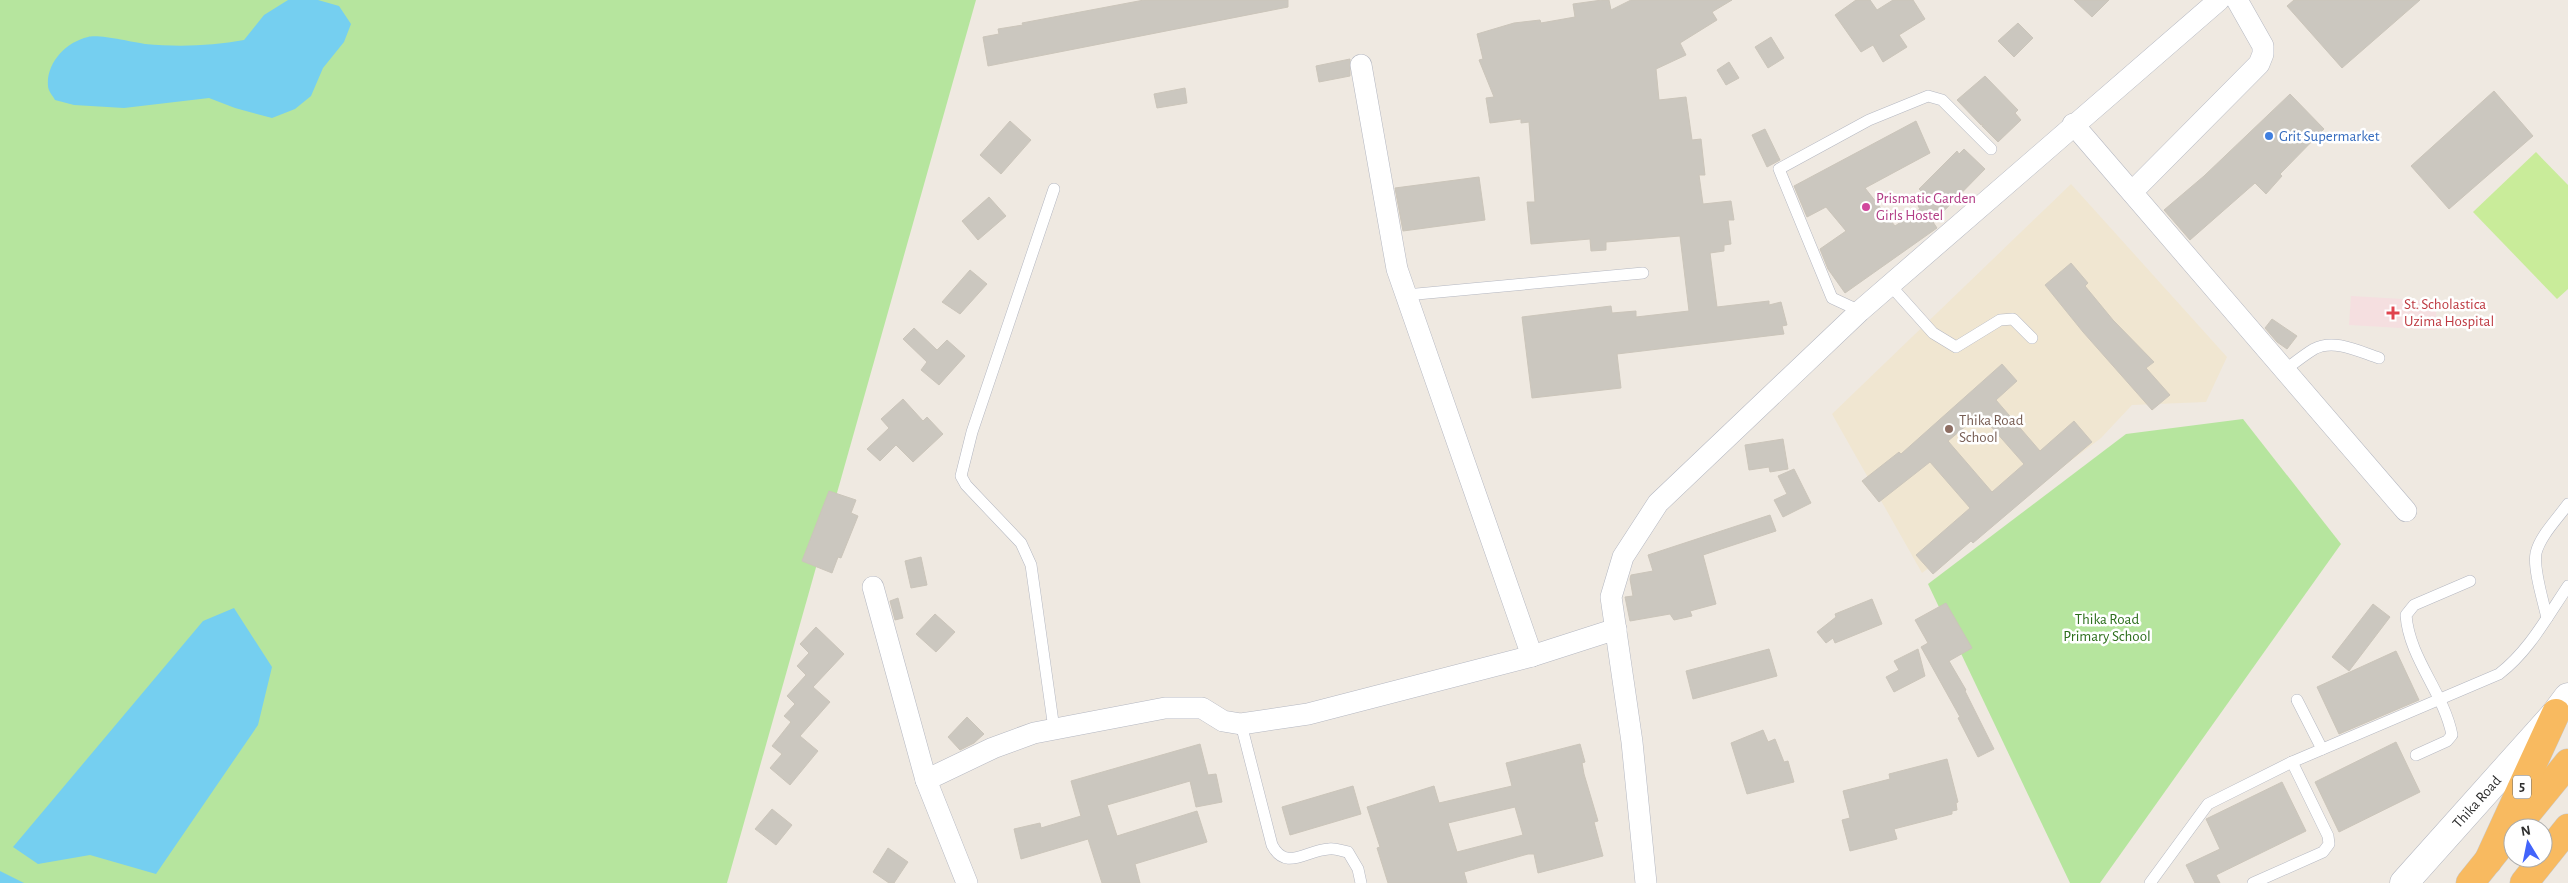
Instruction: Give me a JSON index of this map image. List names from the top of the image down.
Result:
{
  "streets": {
    "highway": ["5"],
    "main road": ["Thika Road"]
  },
  "crossings": [
    ["5", "Thika Road"]
  ],
  "parks": ["Thika Road Primary School"],
  "places": {
    "other": ["Grit Supermarket", "Prismatic Garden Girls Hostel", "Thika Road School"],
    "health": ["St. Scholastica Uzima Hospital"]
  },
  "north": "top"
}
